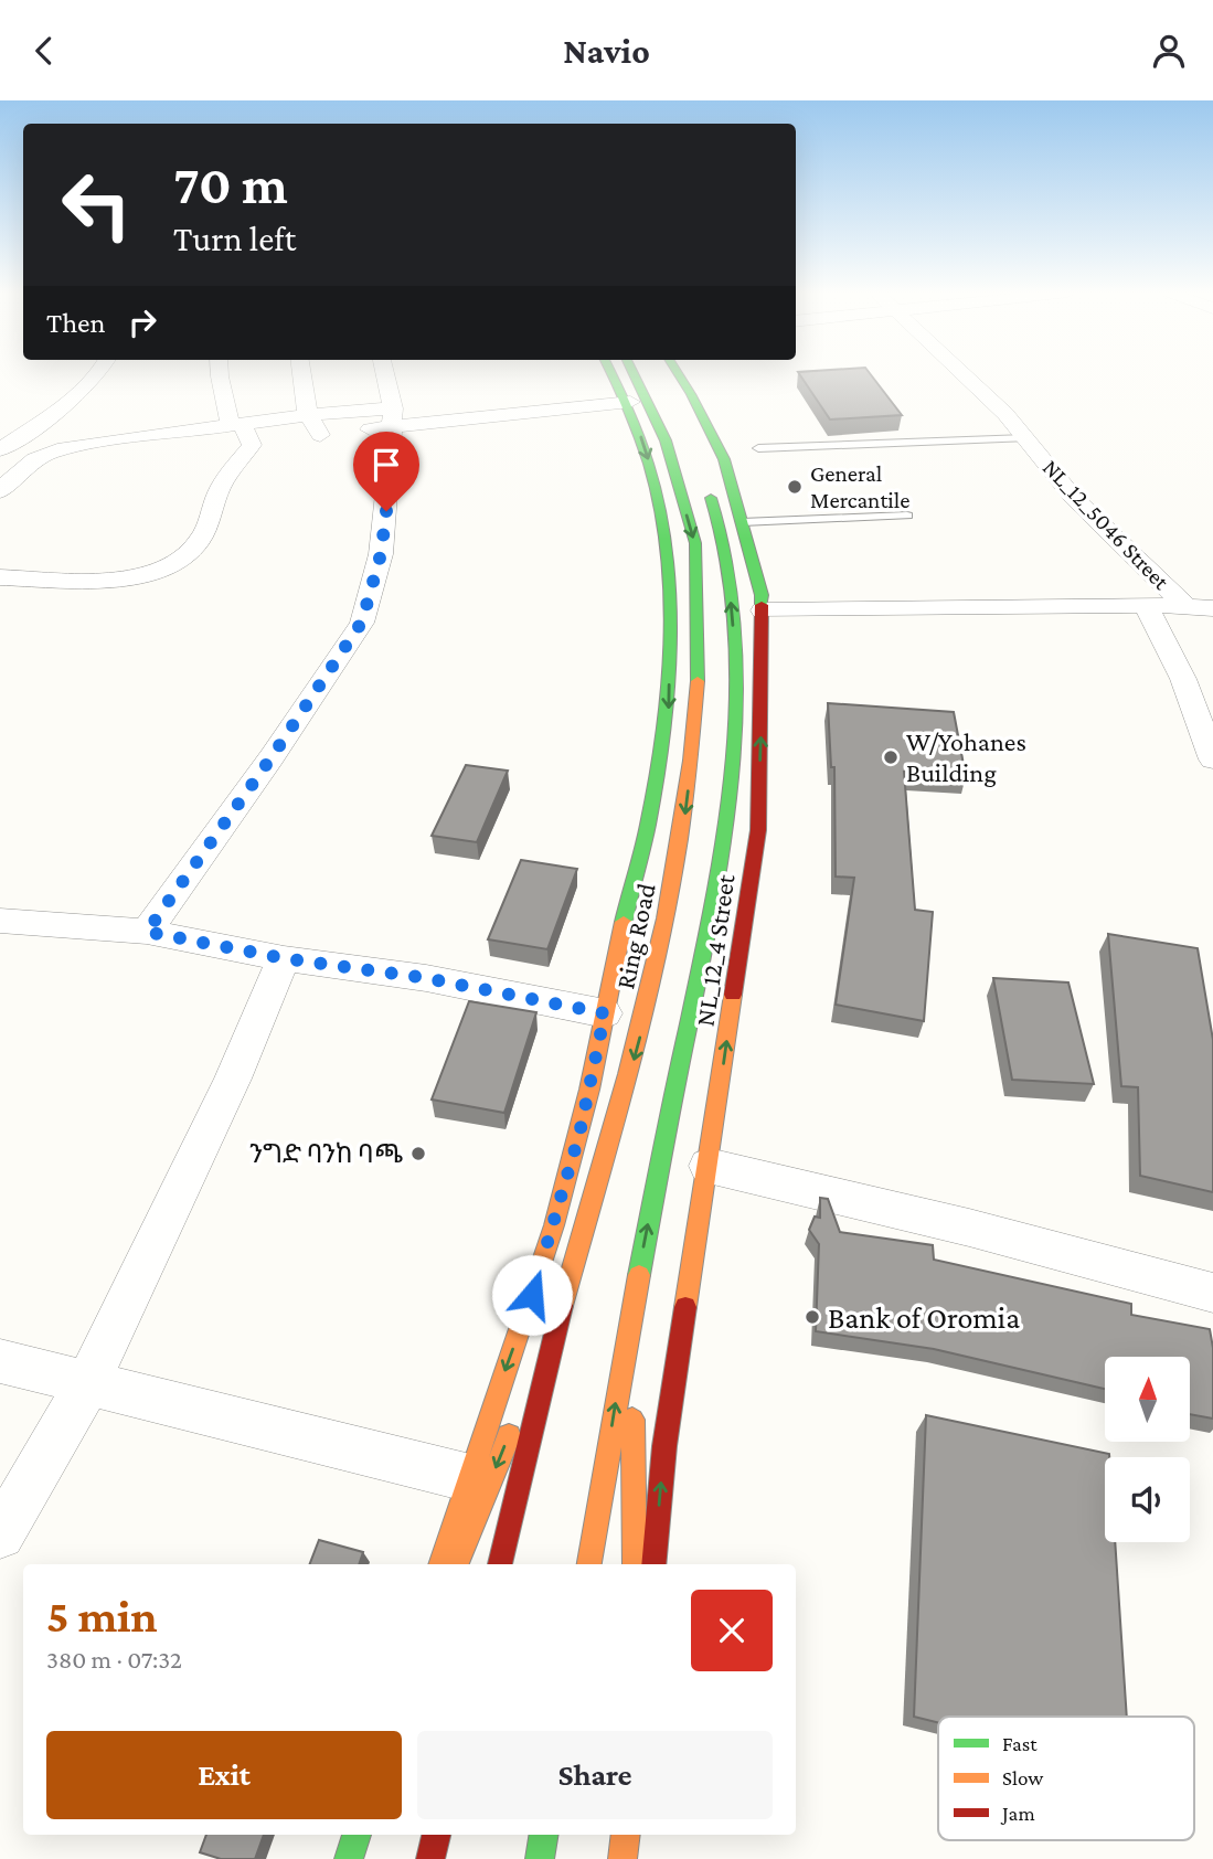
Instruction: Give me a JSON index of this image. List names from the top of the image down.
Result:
{
  "streets": {
    "main road": ["Ring Road", "NL_12_4 Street"],
    "street": ["NL_12_5046 Street"]
  },
  "places": [
    "General Mercantile",
    "W/Yohanes Building",
    "ንግድ ባንከ ባጫ",
    "Bank of Oromia"
  ],
  "legend": ["Fast", "Slow", "Jam"],
  "north": "top",
  "page": {
    "header": "Navio",
    "turn": ["70 m", "Turn left"],
    "then": "Then",
    "heading": ["5 min", "380 m · 07:32"],
    "buttons": ["Exit", "Share"]
  }
}
